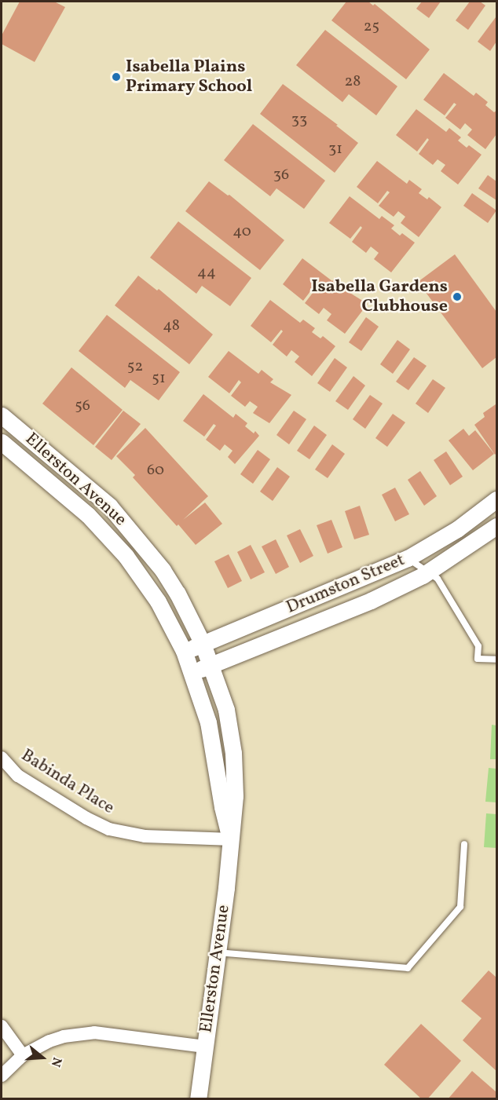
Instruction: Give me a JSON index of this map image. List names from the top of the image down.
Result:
{
  "streets": {
    "street": ["Ellerston Avenue", "Drumston Street", "Babinda Place"]
  },
  "crossings": [
    ["Ellerston Avenue", "Drumston Street"],
    ["Ellerston Avenue", "Babinda Place"]
  ],
  "places": ["Isabella Plains Primary School", "Isabella Gardens Clubhouse"],
  "house_numbers": [
    "25",
    "28",
    "33",
    "31",
    "36",
    "40",
    "44",
    "48",
    "52",
    "51",
    "56",
    "60"
  ],
  "north": "right"
}
